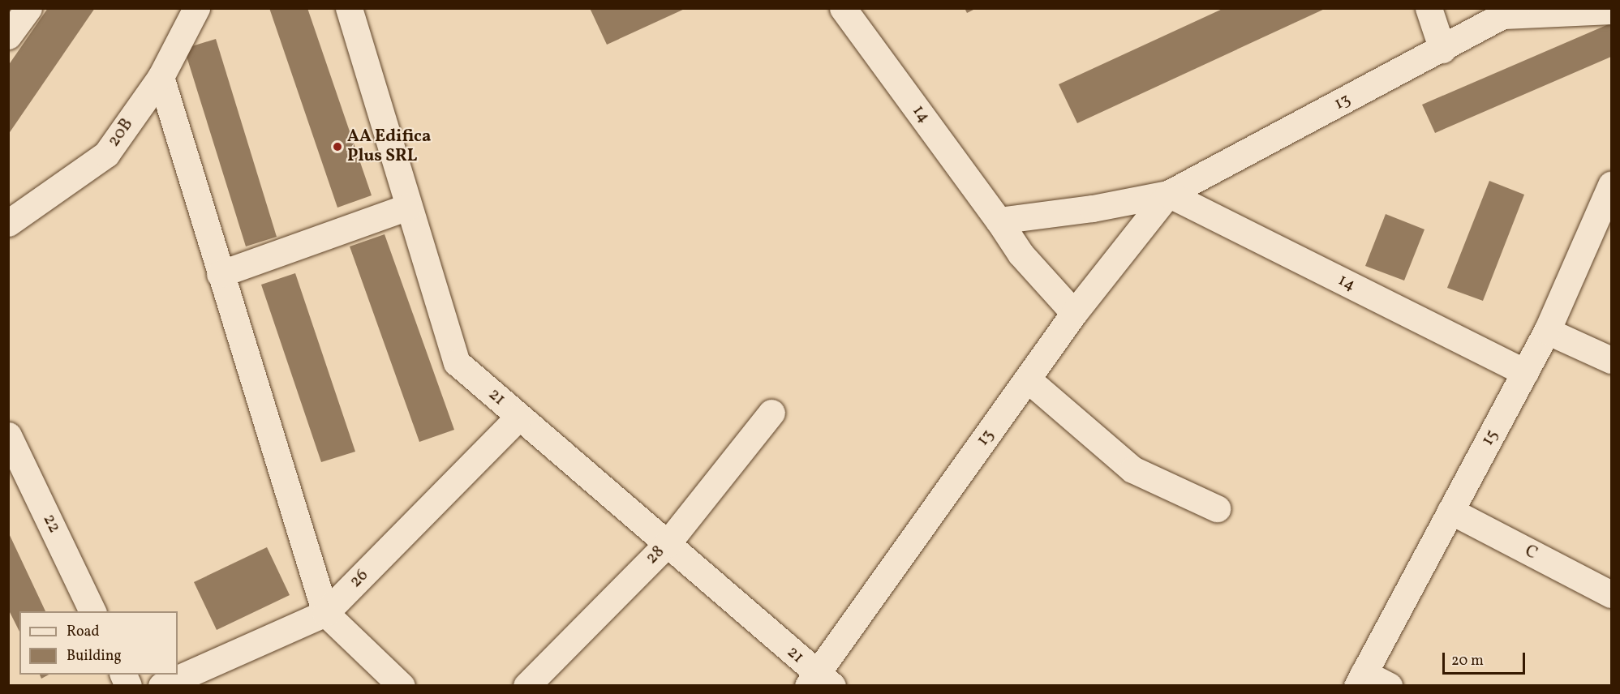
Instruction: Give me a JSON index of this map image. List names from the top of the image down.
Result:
{
  "streets": {
    "street": [
      "13",
      "14",
      "20B",
      "21",
      "15",
      "22",
      "C",
      "28",
      "26"
    ]
  },
  "crossings": [
    ["13", "14"],
    ["13", "21"],
    ["14", "15"],
    ["21", "28"],
    ["21", "26"],
    ["15", "C"]
  ],
  "places": ["AA Edifica Plus SRL"],
  "legend": ["Road", "Building"],
  "scale_bar": "20 m"
}
